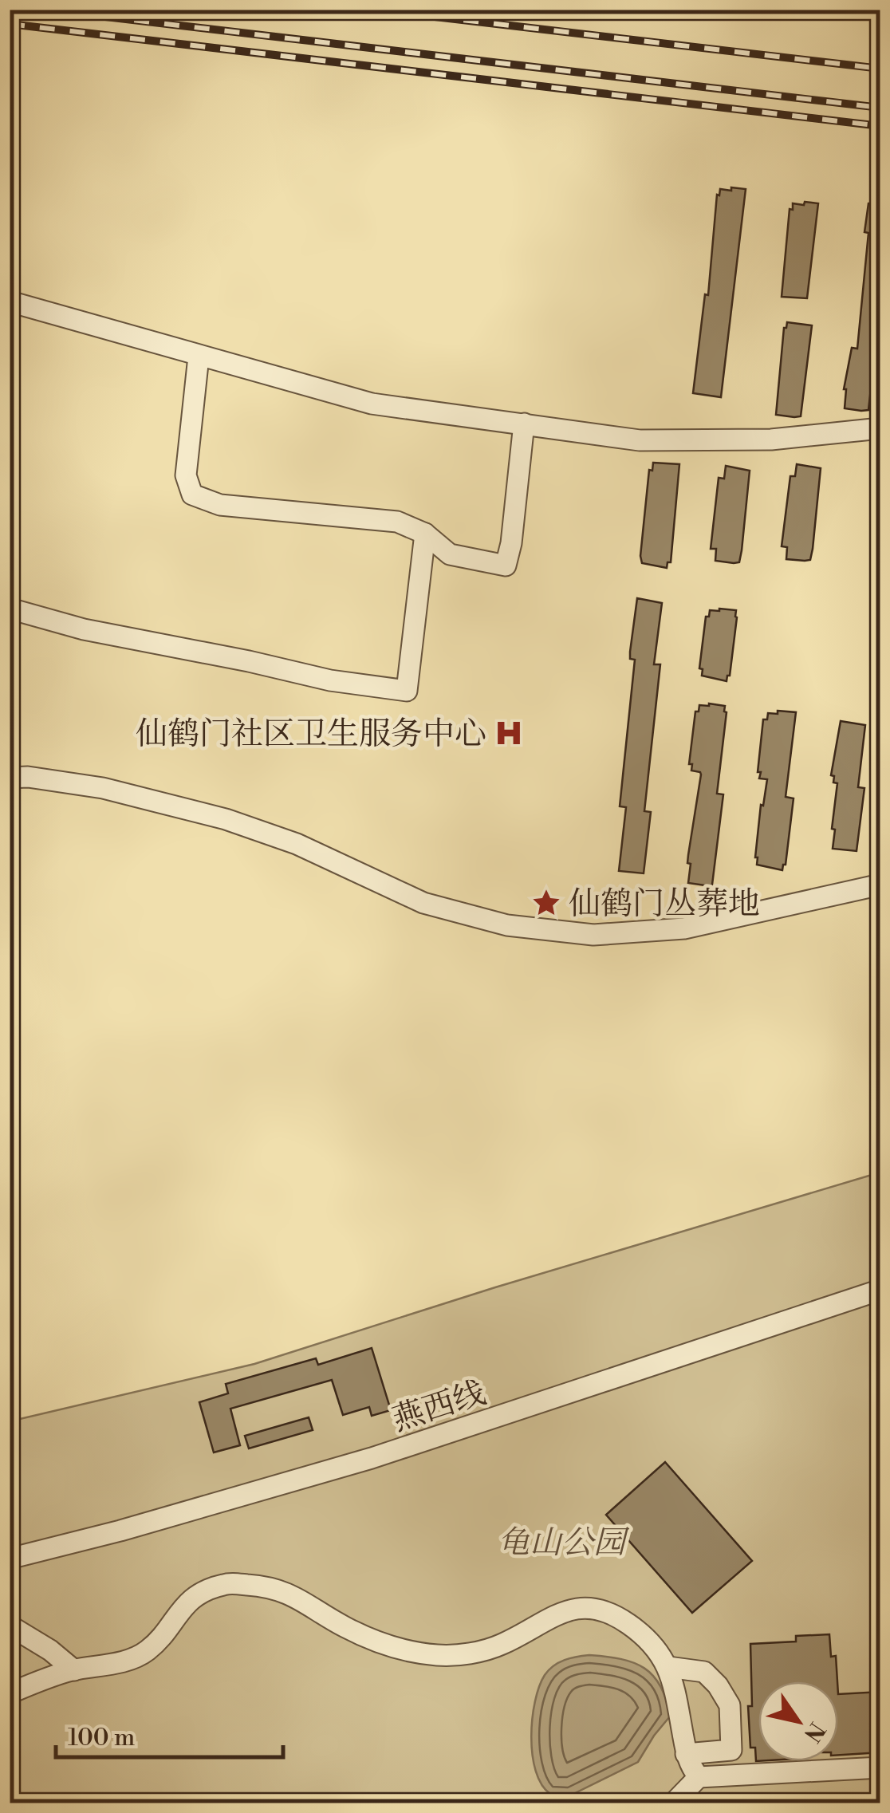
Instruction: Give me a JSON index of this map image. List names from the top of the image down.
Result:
{
  "streets": {
    "street": ["燕西线"]
  },
  "parks": ["龟山公园"],
  "places": {
    "hospital": ["仙鹤门社区卫生服务中心"],
    "place": ["仙鹤门丛葬地"]
  },
  "scale_bar": "100 m",
  "north": "bottom right"
}
